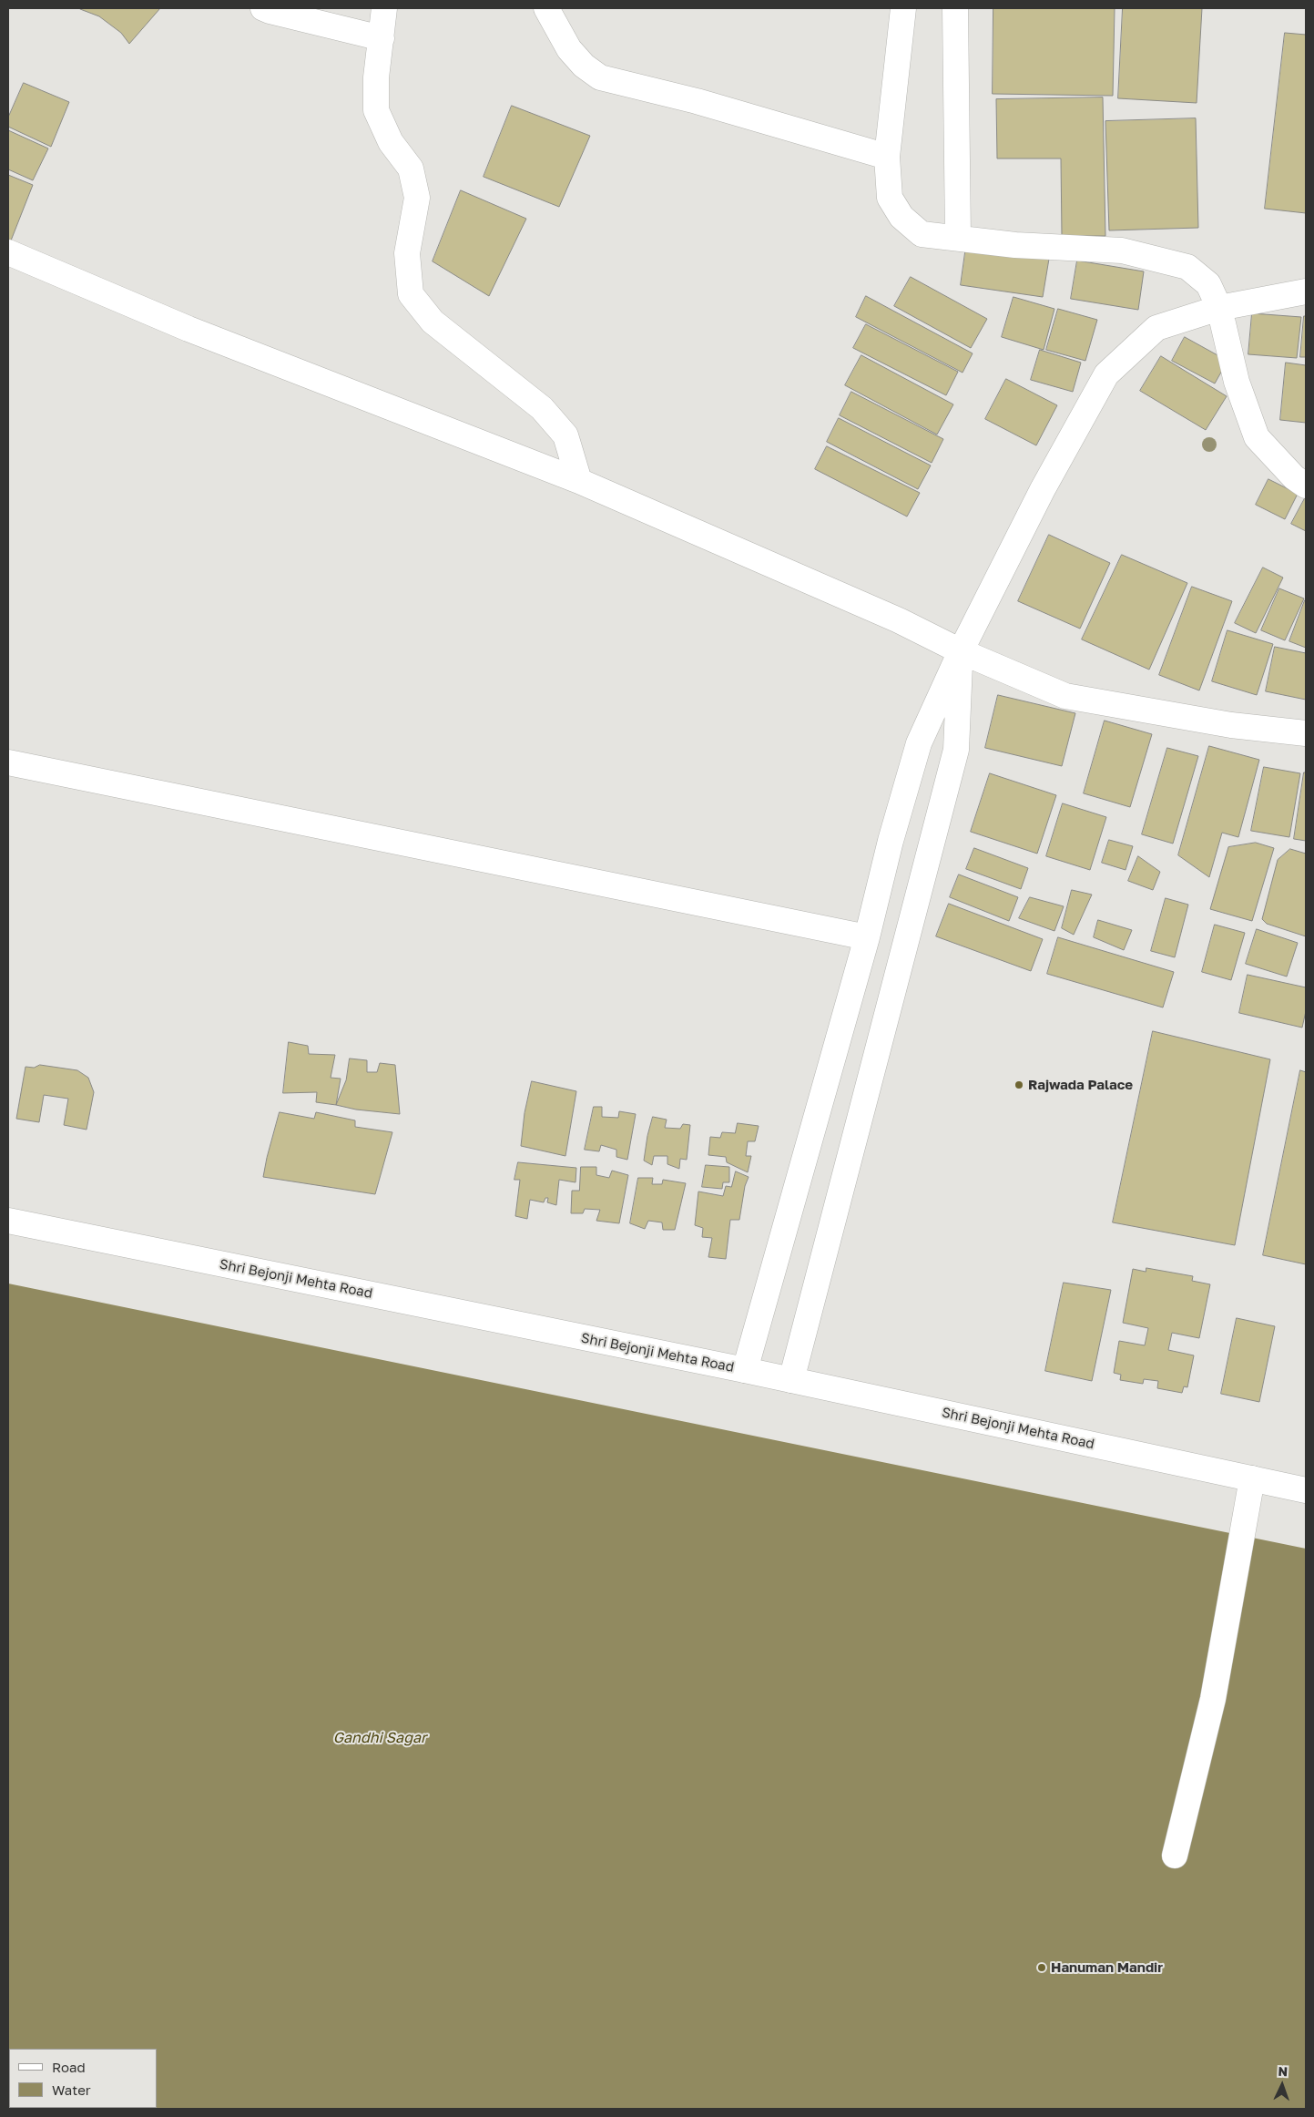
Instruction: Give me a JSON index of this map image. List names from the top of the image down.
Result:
{
  "streets": {
    "street": ["Shri Bejonji Mehta Road"]
  },
  "water": ["Gandhi Sagar"],
  "places": ["Rajwada Palace", "Hanuman Mandir"],
  "legend": ["Road", "Water"],
  "north": "top"
}
